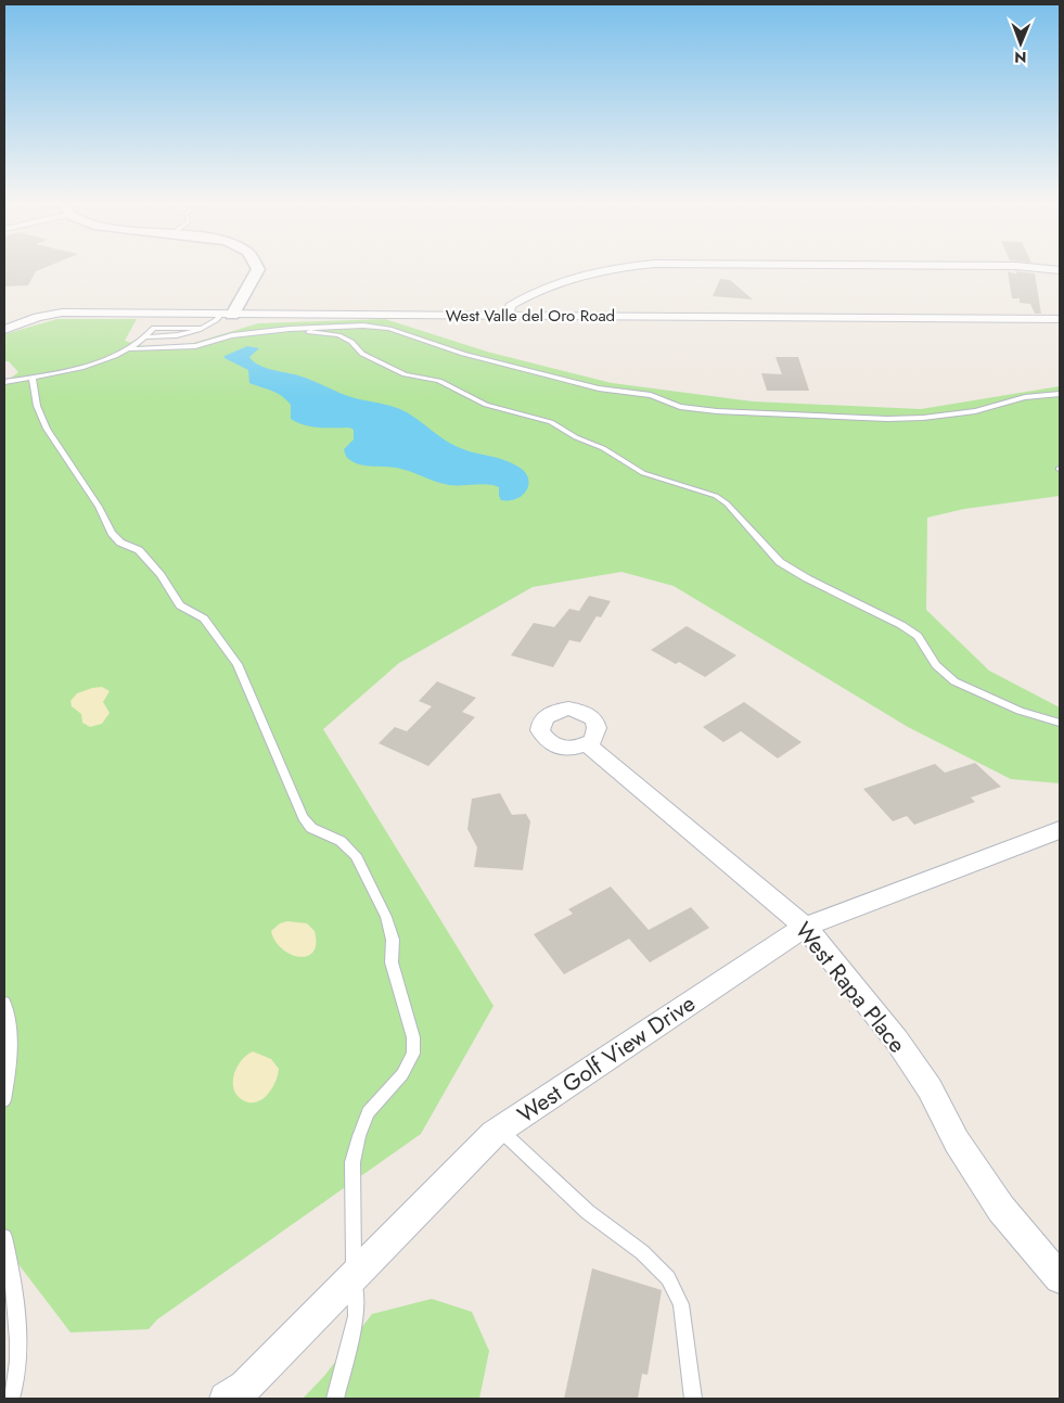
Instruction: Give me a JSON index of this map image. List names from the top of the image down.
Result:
{
  "streets": {
    "street": ["West Valle del Oro Road", "West Rapa Place", "West Golf View Drive"]
  },
  "crossings": [
    ["West Rapa Place", "West Golf View Drive"]
  ],
  "north": "bottom"
}
